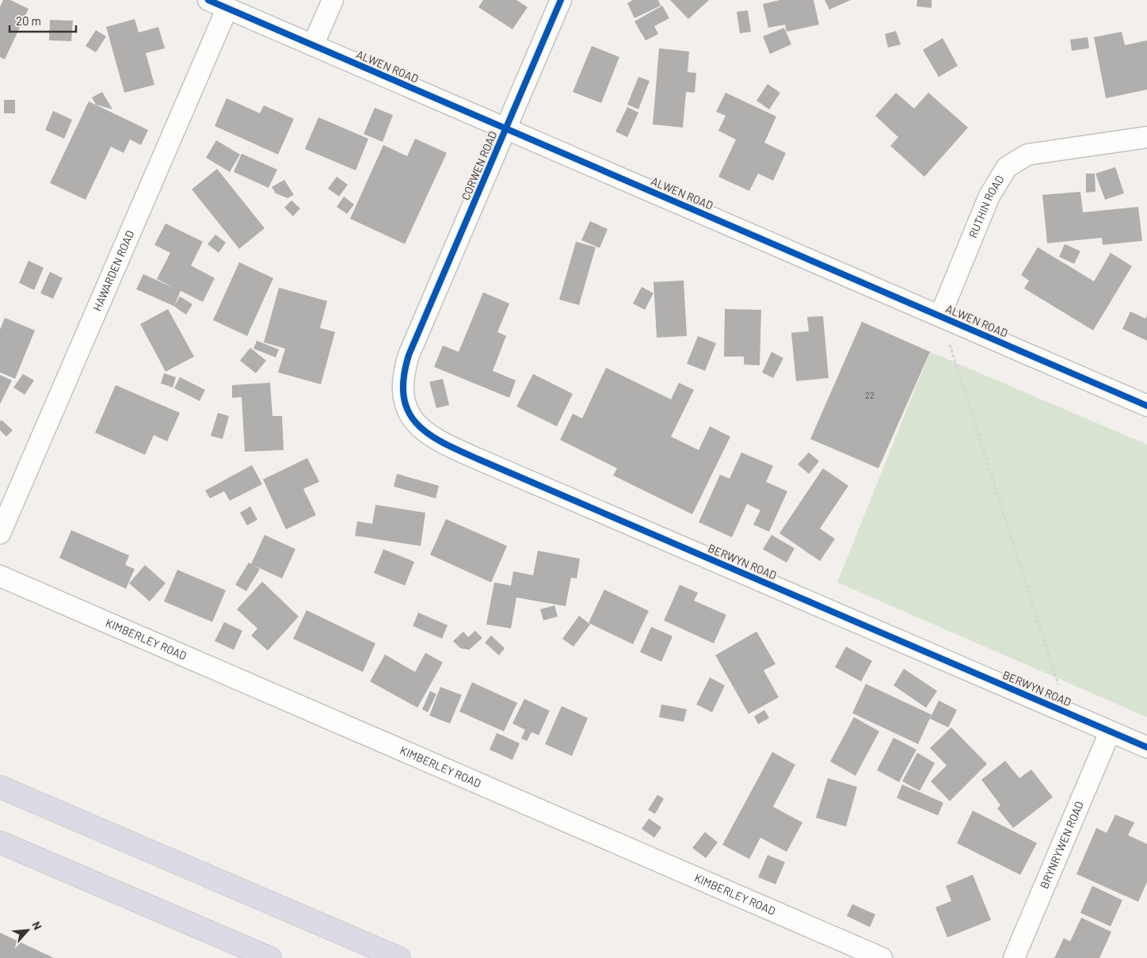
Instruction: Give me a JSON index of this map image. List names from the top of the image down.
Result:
{
  "streets": {
    "street": [
      "ALWEN ROAD",
      "CORWEN ROAD",
      "RUTHIN ROAD",
      "HAWARDEN ROAD",
      "BERWYN ROAD",
      "KIMBERLEY ROAD",
      "BRYNRYWEN ROAD"
    ]
  },
  "crossings": [
    ["ALWEN ROAD", "CORWEN ROAD"],
    ["ALWEN ROAD", "RUTHIN ROAD"],
    ["ALWEN ROAD", "HAWARDEN ROAD"],
    ["CORWEN ROAD", "BERWYN ROAD"],
    ["BERWYN ROAD", "BRYNRYWEN ROAD"]
  ],
  "house_numbers": ["22"],
  "scale_bar": "20 m",
  "north": "top right"
}
